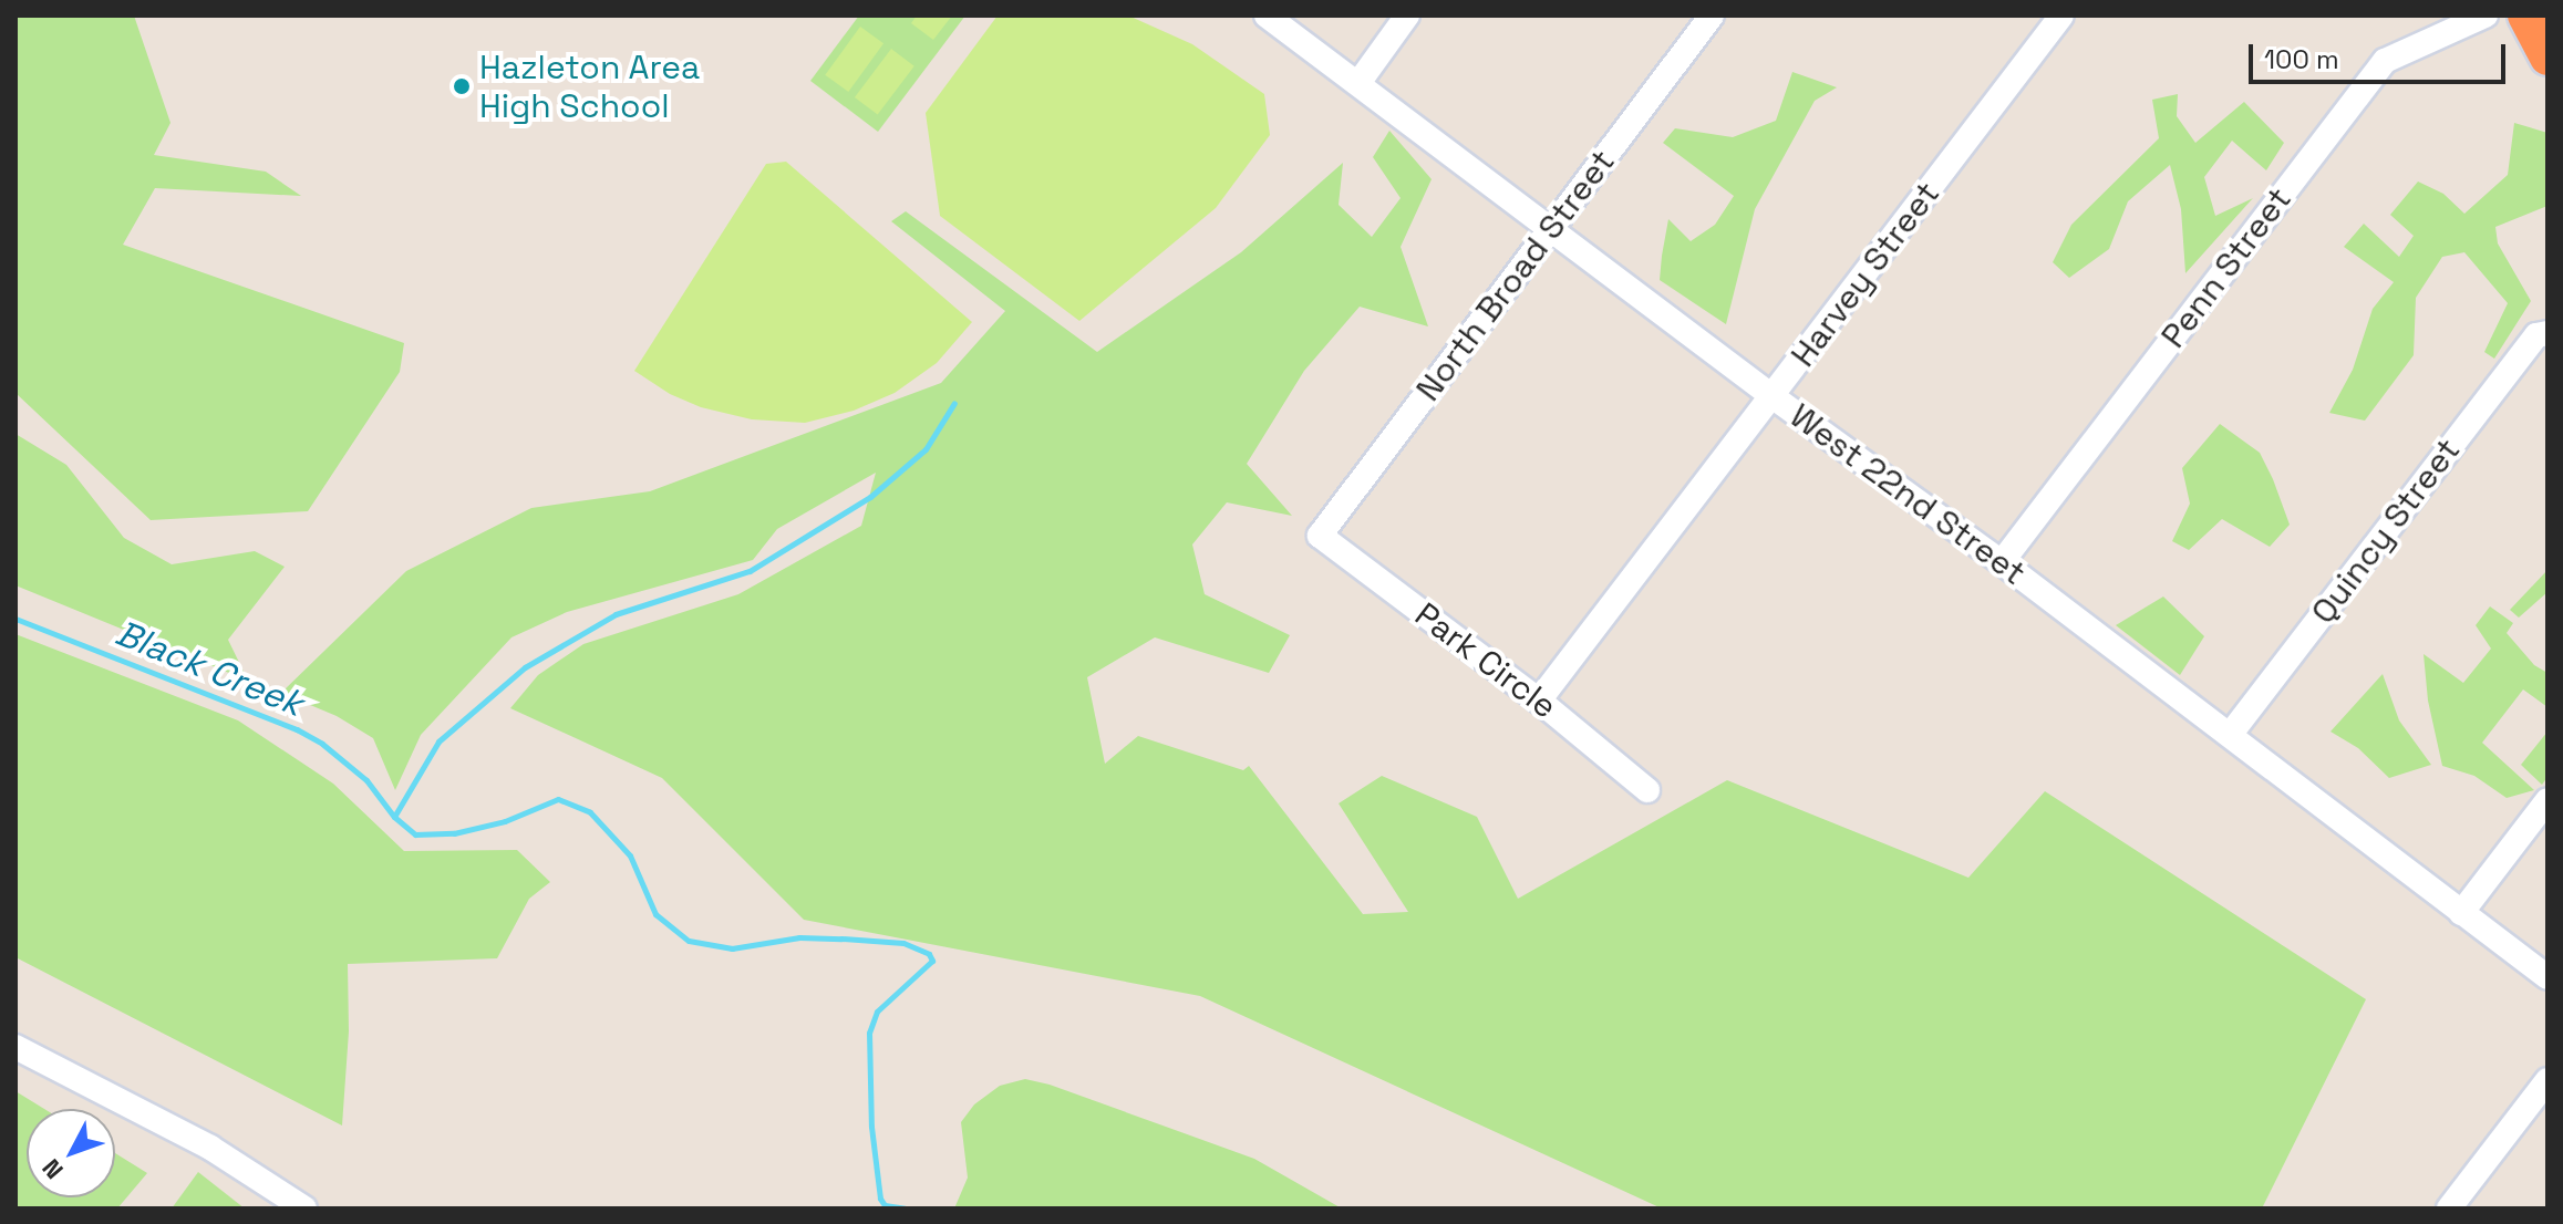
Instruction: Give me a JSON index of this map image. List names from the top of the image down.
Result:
{
  "streets": {
    "street": [
      "Penn Street",
      "Harvey Street",
      "North Broad Street",
      "West 22nd Street",
      "Quincy Street",
      "Park Circle"
    ]
  },
  "crossings": [
    ["Penn Street", "West 22nd Street"],
    ["Harvey Street", "West 22nd Street"],
    ["Harvey Street", "Park Circle"],
    ["North Broad Street", "West 22nd Street"],
    ["North Broad Street", "Park Circle"],
    ["West 22nd Street", "Quincy Street"]
  ],
  "water": ["Black Creek"],
  "places": ["Hazleton Area High School"],
  "scale_bar": "100 m",
  "north": "bottom left"
}
